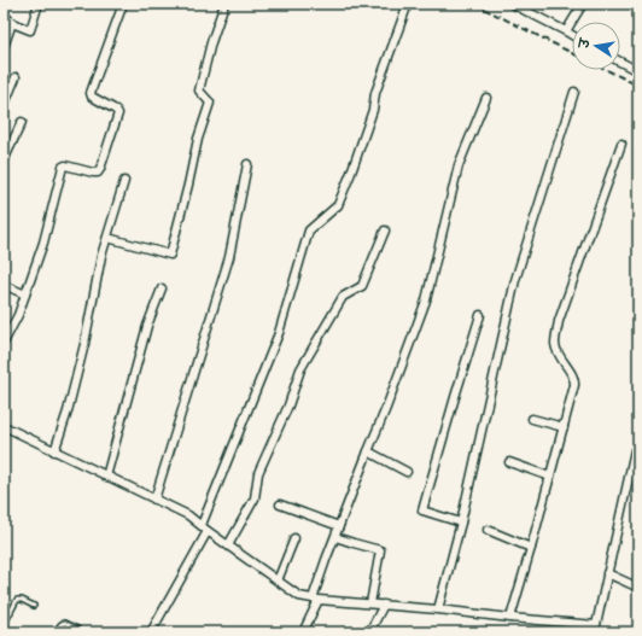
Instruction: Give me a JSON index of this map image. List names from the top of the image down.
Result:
{
  "north": "left"
}
